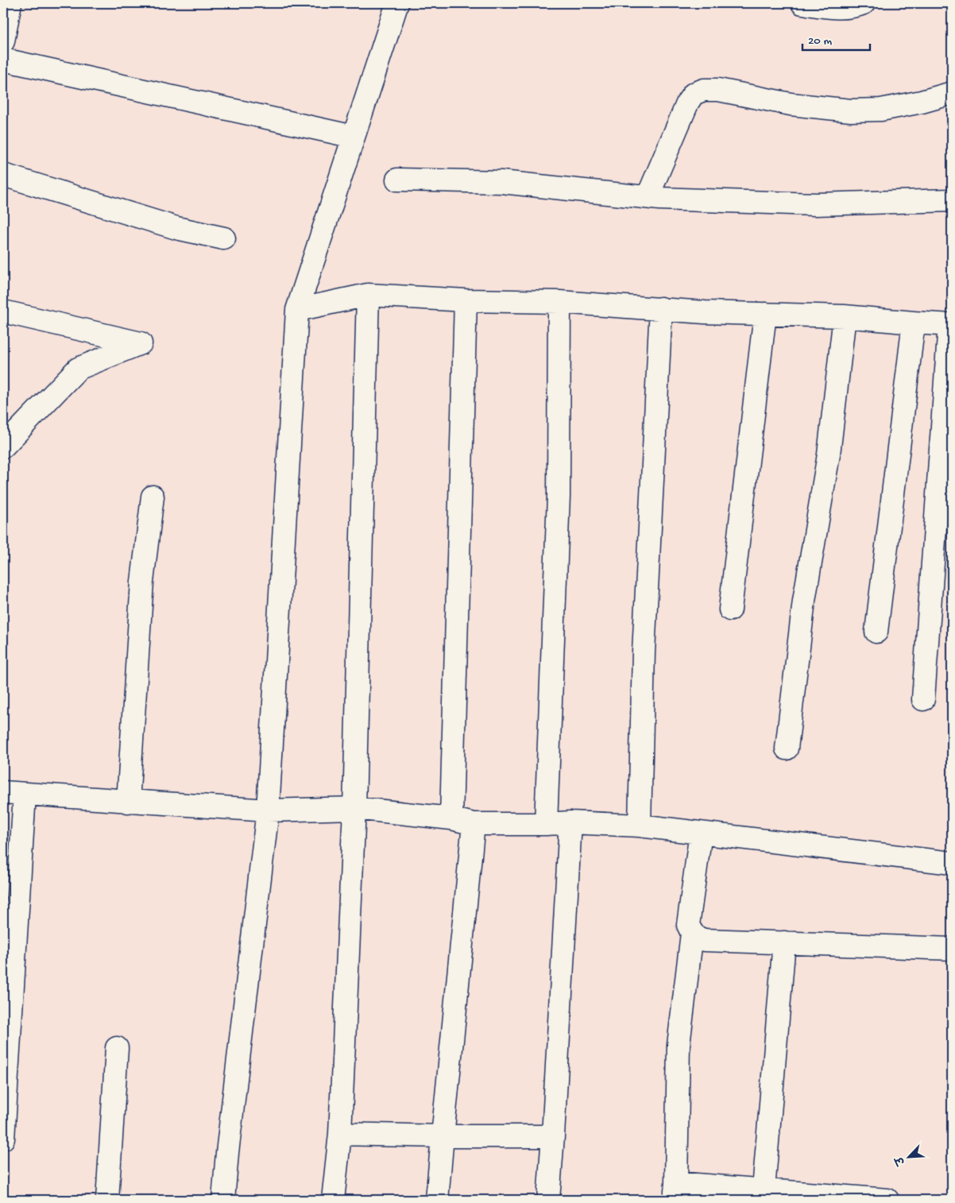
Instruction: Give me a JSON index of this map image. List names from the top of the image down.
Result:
{
  "scale_bar": "20 m",
  "north": "bottom left"
}
